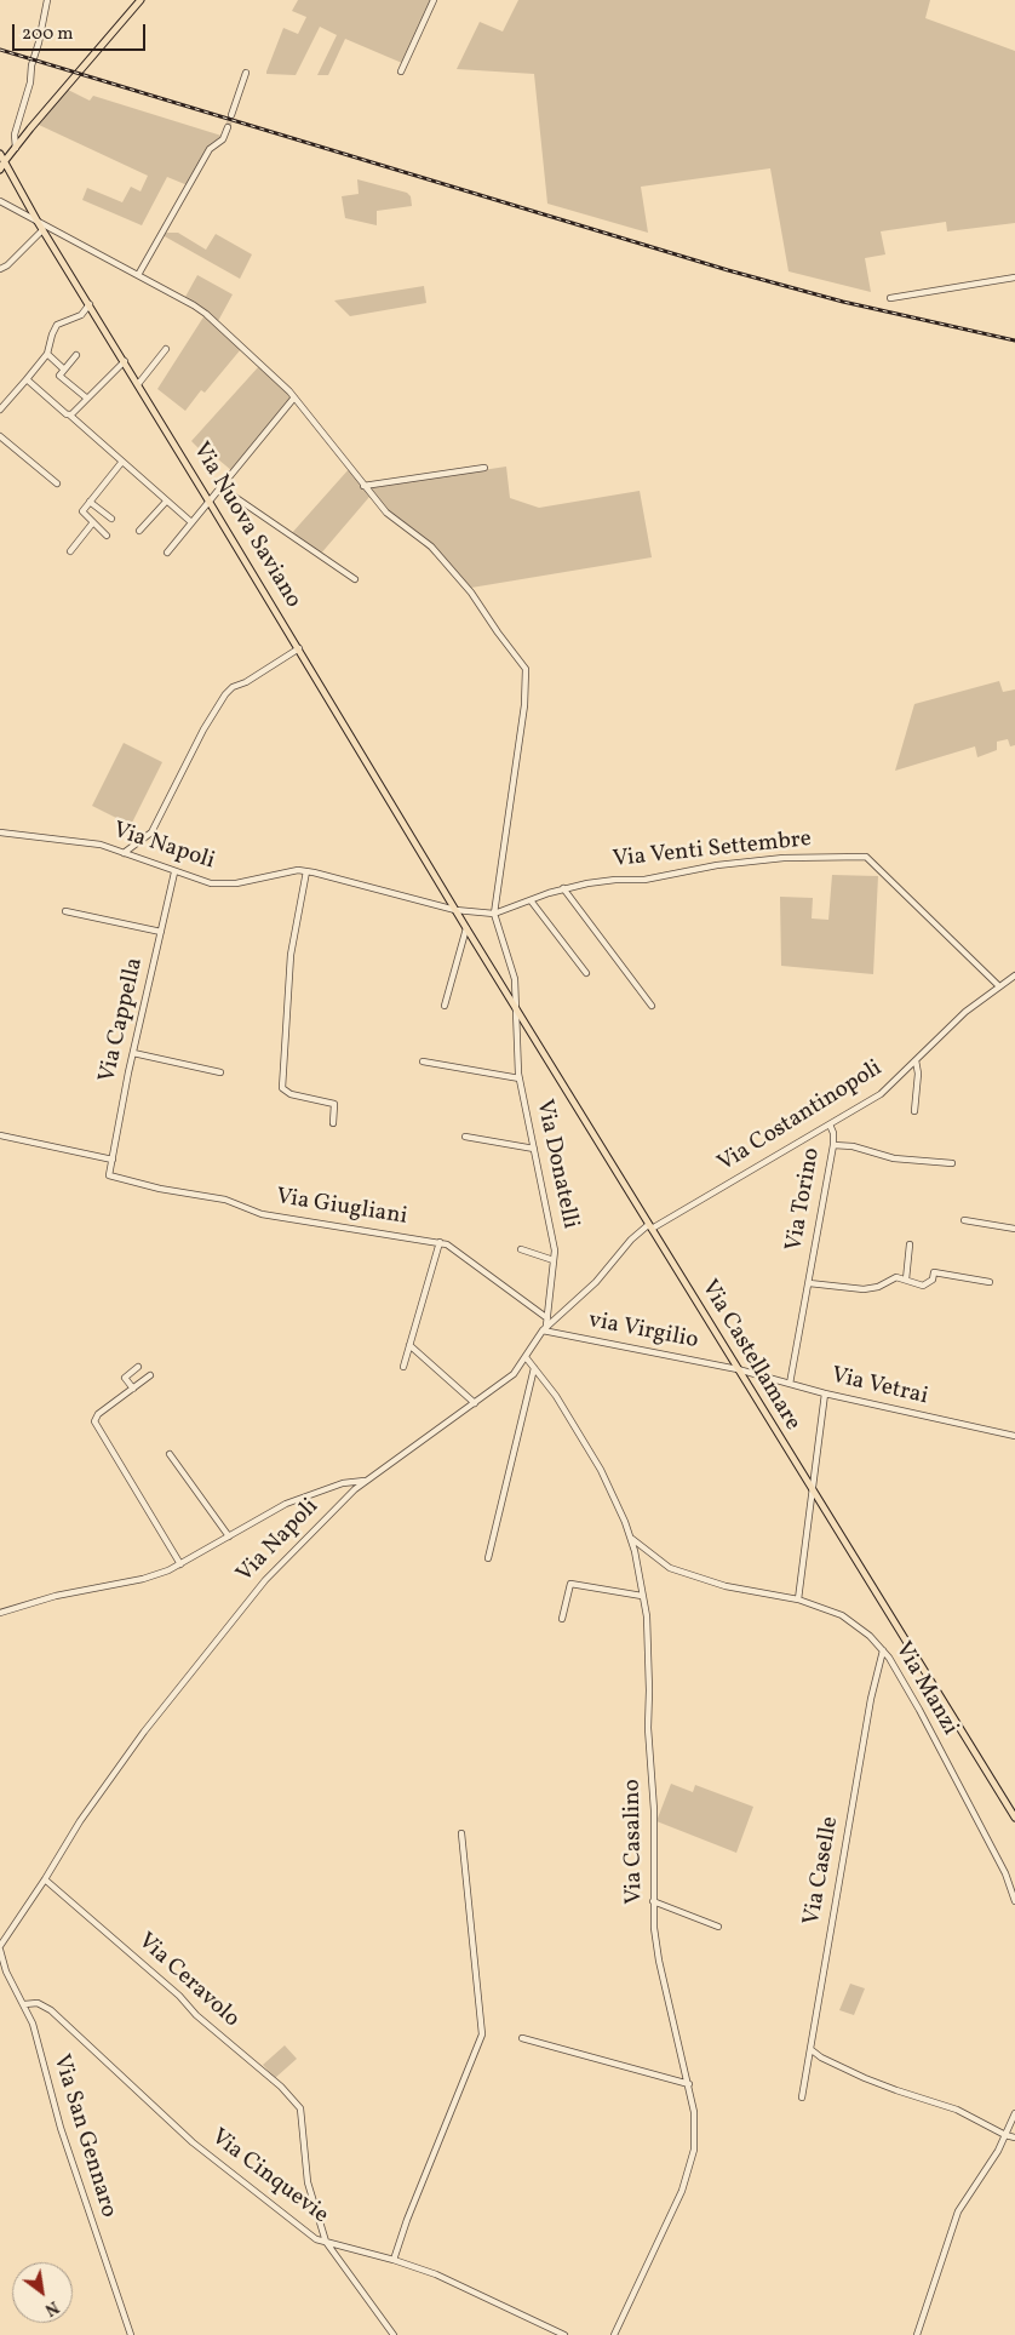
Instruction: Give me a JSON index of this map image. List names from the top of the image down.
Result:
{
  "streets": {
    "main road": ["Via Nuova Saviano", "Via Castellamare"],
    "street": [
      "Via Napoli",
      "Via Venti Settembre",
      "Via Cappella",
      "Via Costantinopoli",
      "Via Donatelli",
      "Via Torino",
      "Via Giugliani",
      "via Virgilio",
      "Via Vetrai",
      "Via Manzi",
      "Via Casalino",
      "Via Caselle",
      "Via Ceravolo",
      "Via San Gennaro",
      "Via Cinquevie"
    ]
  },
  "crossings": [
    ["Via Nuova Saviano", "Via Napoli"],
    ["Via Nuova Saviano", "Via Venti Settembre"],
    ["Via Nuova Saviano", "Via Castellamare"],
    ["Via Napoli", "Via Venti Settembre"],
    ["Via Napoli", "Via Cappella"],
    ["Via Napoli", "Via Costantinopoli"],
    ["Via Napoli", "Via Donatelli"],
    ["Via Napoli", "via Virgilio"],
    ["Via Napoli", "Via Castellamare"],
    ["Via Napoli", "Via Casalino"],
    ["Via Napoli", "Via Ceravolo"],
    ["Via Napoli", "Via San Gennaro"],
    ["Via Venti Settembre", "Via Costantinopoli"],
    ["Via Venti Settembre", "Via Donatelli"],
    ["Via Venti Settembre", "Via Castellamare"],
    ["Via Cappella", "Via Giugliani"],
    ["Via Costantinopoli", "Via Torino"],
    ["Via Costantinopoli", "Via Castellamare"],
    ["Via Donatelli", "Via Giugliani"],
    ["Via Donatelli", "via Virgilio"],
    ["Via Donatelli", "Via Castellamare"],
    ["Via Torino", "Via Vetrai"],
    ["via Virgilio", "Via Castellamare"],
    ["via Virgilio", "Via Vetrai"],
    ["Via Castellamare", "Via Vetrai"],
    ["Via Manzi", "Via Casalino"],
    ["Via Manzi", "Via Caselle"],
    ["Via Ceravolo", "Via Cinquevie"],
    ["Via San Gennaro", "Via Cinquevie"]
  ],
  "scale_bar": "200 m",
  "north": "bottom right"
}
